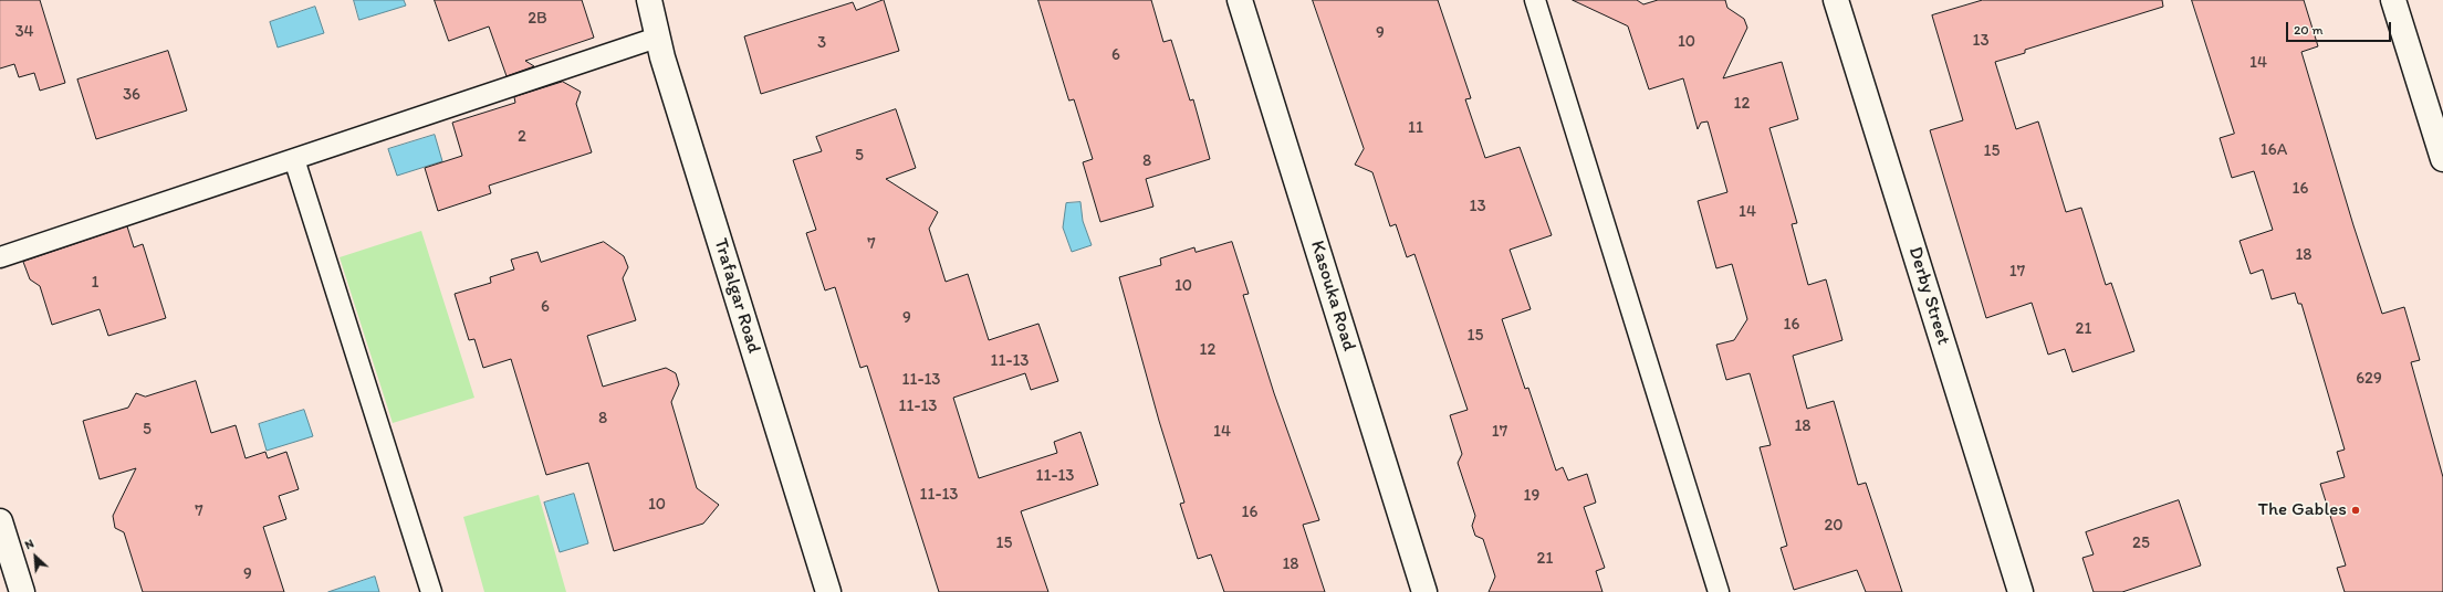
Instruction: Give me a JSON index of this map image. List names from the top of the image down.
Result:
{
  "streets": {
    "street": ["Trafalgar Road", "Kasouka Road", "Derby Street"]
  },
  "places": ["The Gables"],
  "house_numbers": [
    "2B",
    "34",
    "9",
    "13",
    "10",
    "3",
    "6",
    "14",
    "36",
    "12",
    "11",
    "2",
    "16A",
    "15",
    "5",
    "8",
    "16",
    "13",
    "14",
    "7",
    "18",
    "17",
    "1",
    "10",
    "6",
    "9",
    "16",
    "21",
    "15",
    "12",
    "11-13",
    "629",
    "11-13",
    "11-13",
    "8",
    "18",
    "5",
    "14",
    "17",
    "11-13",
    "11-13",
    "19",
    "10",
    "7",
    "16",
    "20",
    "15",
    "25",
    "21",
    "18",
    "9"
  ],
  "scale_bar": "20 m",
  "north": "top left"
}
